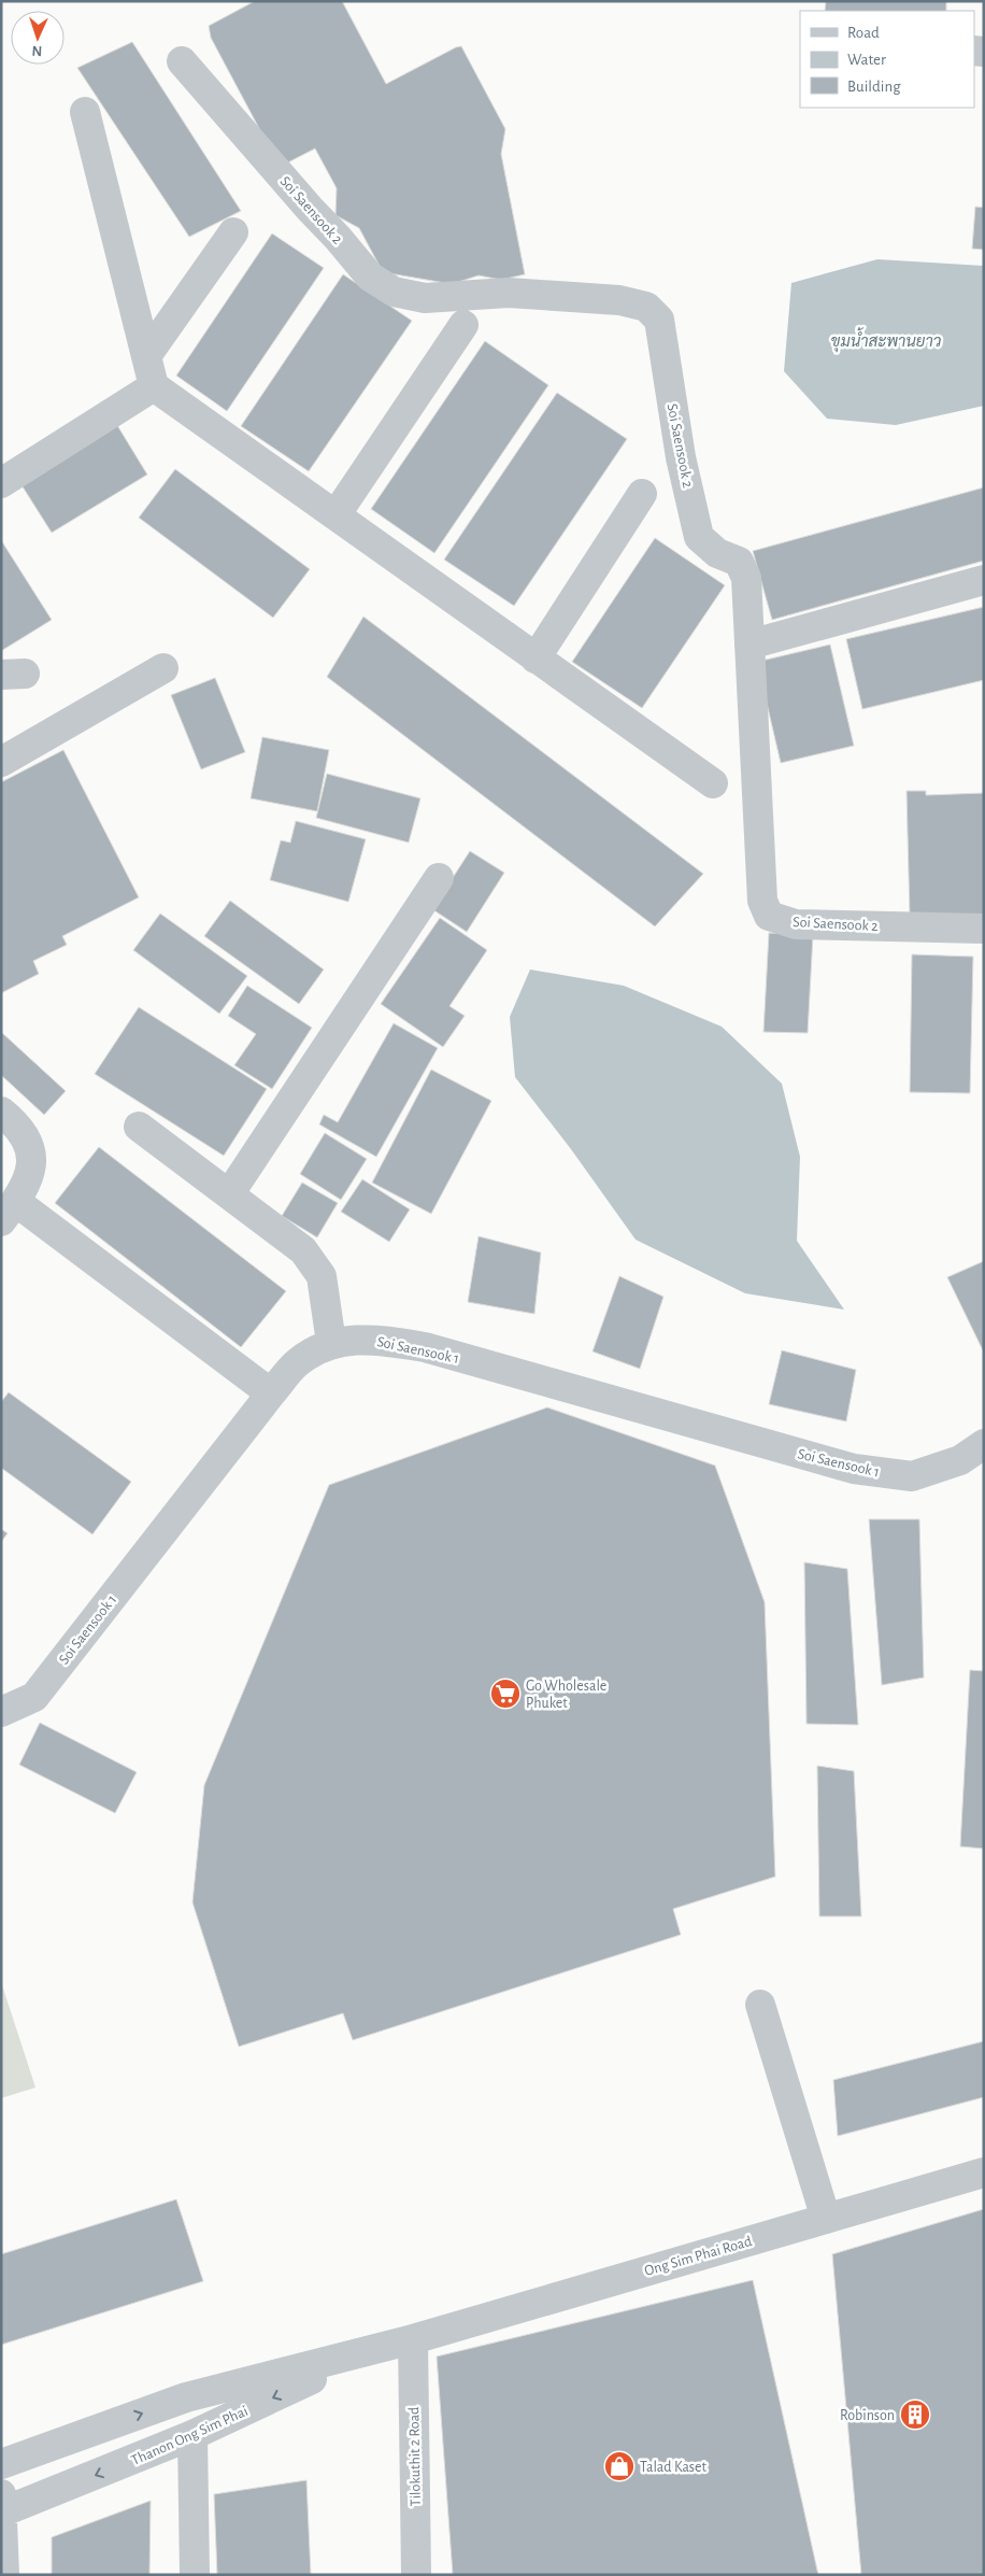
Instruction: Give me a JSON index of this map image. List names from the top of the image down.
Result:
{
  "streets": {
    "street": [
      "Soi Saensook 2",
      "Soi Saensook 1",
      "Ong Sim Phai Road",
      "Thanon Ong Sim Phai",
      "Tilokuthit 2 Road"
    ]
  },
  "crossings": [
    ["Ong Sim Phai Road", "Thanon Ong Sim Phai"],
    ["Ong Sim Phai Road", "Tilokuthit 2 Road"],
    ["Thanon Ong Sim Phai", "Tilokuthit 2 Road"]
  ],
  "water": ["ขุมน้ำสะพานยาว"],
  "places": {
    "supermarket": ["Go Wholesale Phuket"],
    "building": ["Robinson"],
    "shop": ["Talad Kaset"]
  },
  "legend": ["Road", "Water", "Building"],
  "north": "bottom"
}
